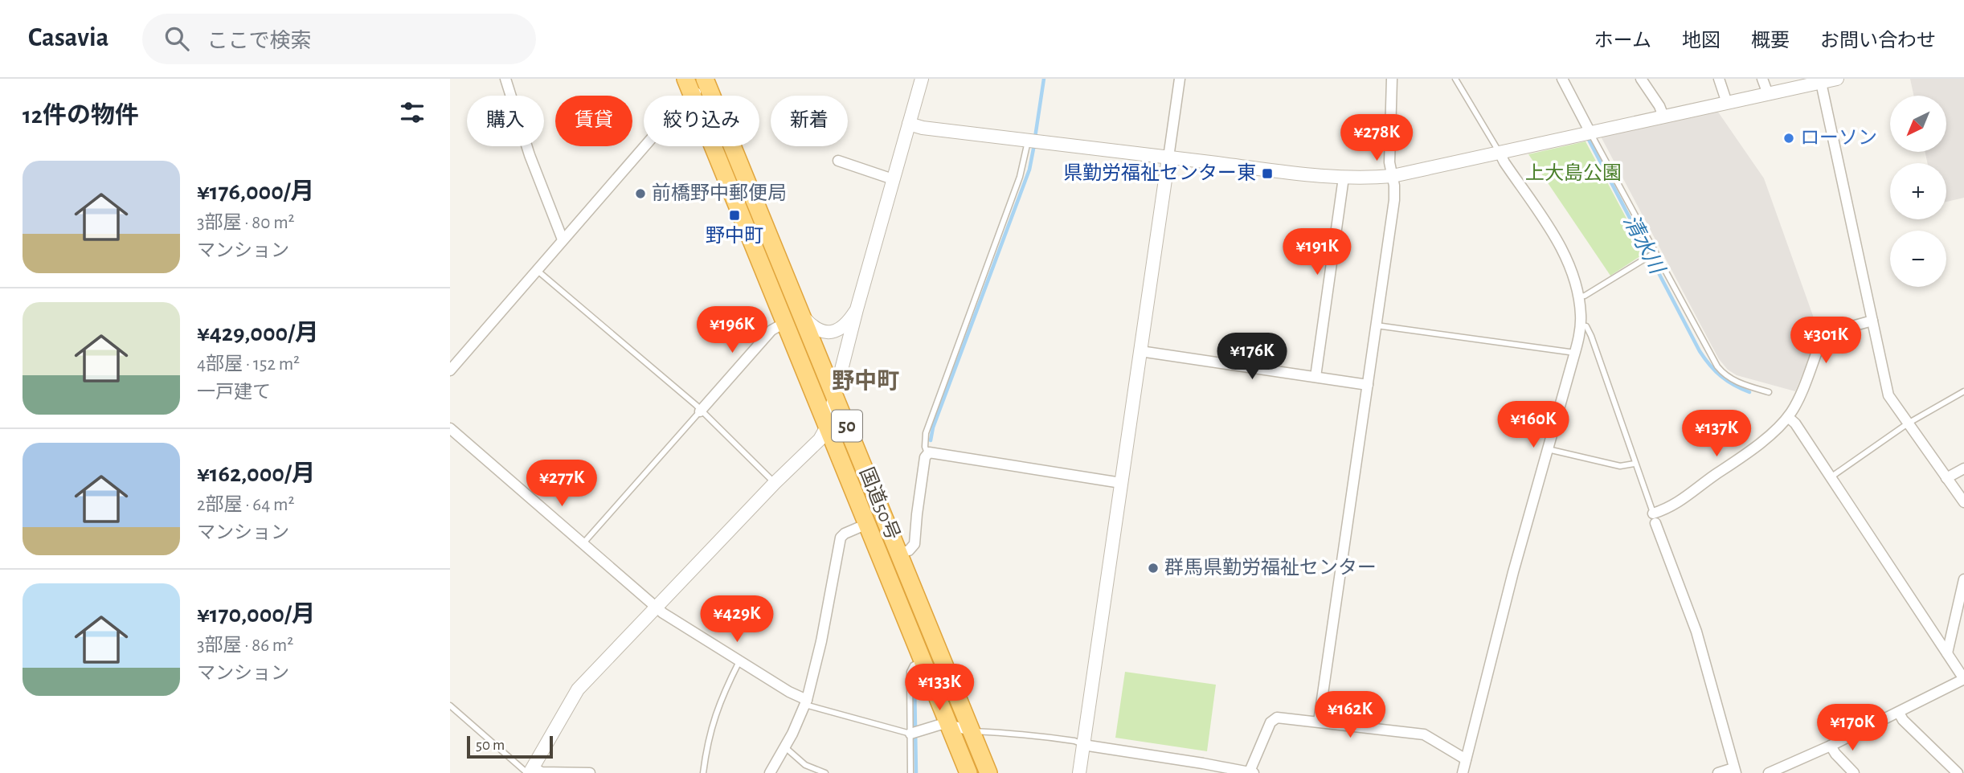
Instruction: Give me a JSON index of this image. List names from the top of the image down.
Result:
{
  "streets": {
    "highway": ["50", "国道50号"]
  },
  "districts": ["野中町"],
  "water": ["清水川"],
  "parks": ["上大島公園"],
  "places": {
    "other": ["ローソン", "前橋野中郵便局", "群馬県勤労福祉センター"],
    "transit": ["県勤労福祉センター東", "野中町"]
  },
  "scale_bar": "50 m",
  "north": "bottom left",
  "page": {
    "header": "Casavia",
    "search": "ここで検索",
    "nav": [
      "ホーム",
      "地図",
      "概要",
      "お問い合わせ"
    ],
    "heading": "12件の物件",
    "map_buttons": ["+", "−"],
    "chip": [
      "購入",
      "賃貸",
      "絞り込み",
      "新着"
    ],
    "price": [
      "¥278K",
      "¥191K",
      "¥196K",
      "¥301K",
      "¥176K",
      "¥160K",
      "¥137K",
      "¥277K",
      "¥429K",
      "¥133K",
      "¥162K",
      "¥170K"
    ],
    "list": [
      {
        "name": "¥176,000/月",
        "note": "3部屋 · 80 m² · マンション"
      },
      {
        "name": "¥429,000/月",
        "note": "4部屋 · 152 m² · 一戸建て"
      },
      {
        "name": "¥162,000/月",
        "note": "2部屋 · 64 m² · マンション"
      },
      {
        "name": "¥170,000/月",
        "note": "3部屋 · 86 m² · マンション"
      }
    ],
    "scale": "50 m"
  }
}
